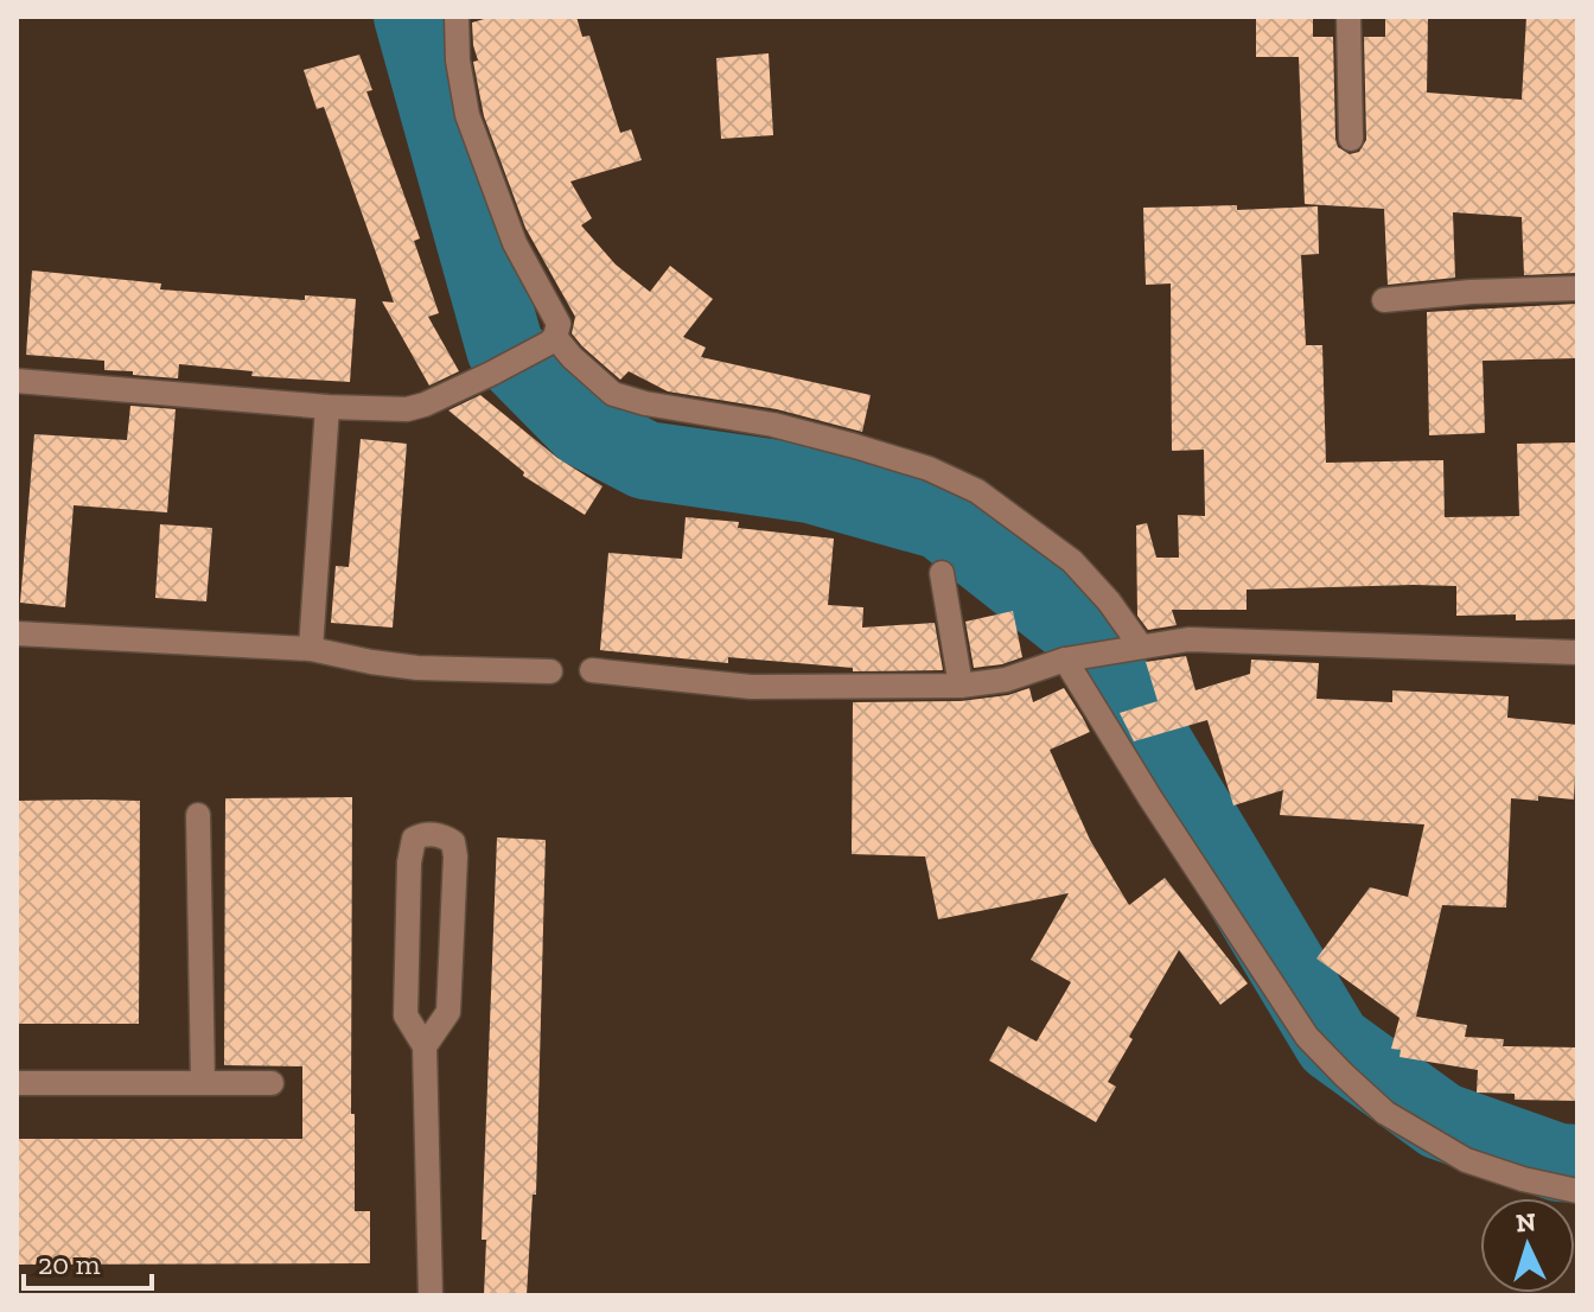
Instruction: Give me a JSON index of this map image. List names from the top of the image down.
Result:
{
  "scale_bar": "20 m",
  "north": "top"
}
